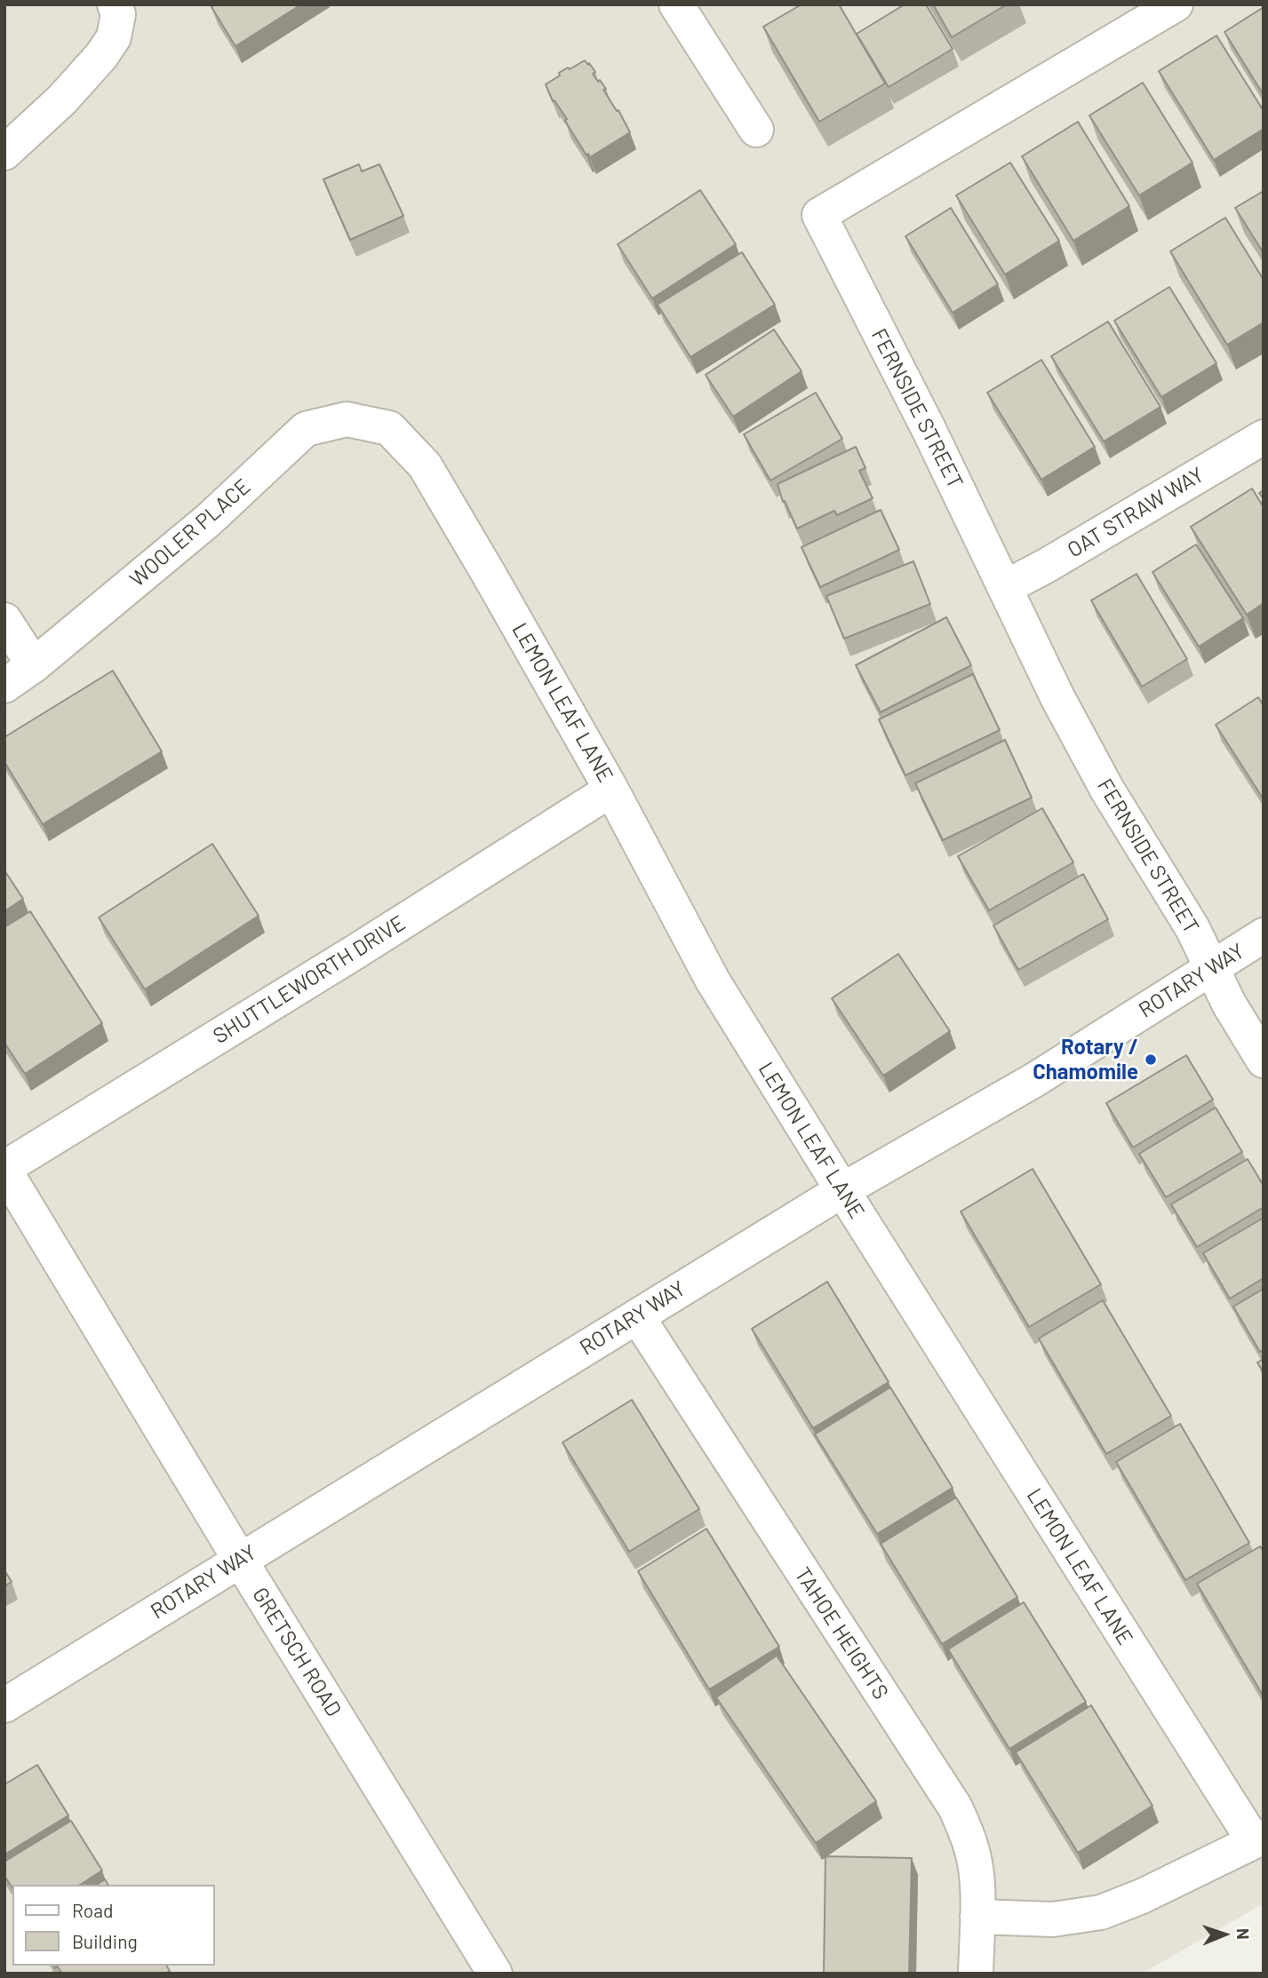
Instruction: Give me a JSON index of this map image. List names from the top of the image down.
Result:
{
  "streets": {
    "street": [
      "FERNSIDE STREET",
      "OAT STRAW WAY",
      "WOOLER PLACE",
      "LEMON LEAF LANE",
      "SHUTTLEWORTH DRIVE",
      "ROTARY WAY",
      "TAHOE HEIGHTS",
      "GRETSCH ROAD"
    ]
  },
  "crossings": [
    ["FERNSIDE STREET", "OAT STRAW WAY"],
    ["FERNSIDE STREET", "ROTARY WAY"],
    ["WOOLER PLACE", "LEMON LEAF LANE"],
    ["LEMON LEAF LANE", "SHUTTLEWORTH DRIVE"],
    ["LEMON LEAF LANE", "ROTARY WAY"],
    ["SHUTTLEWORTH DRIVE", "GRETSCH ROAD"],
    ["ROTARY WAY", "TAHOE HEIGHTS"],
    ["ROTARY WAY", "GRETSCH ROAD"]
  ],
  "places": ["Rotary / Chamomile"],
  "legend": ["Road", "Building"],
  "north": "right"
}
